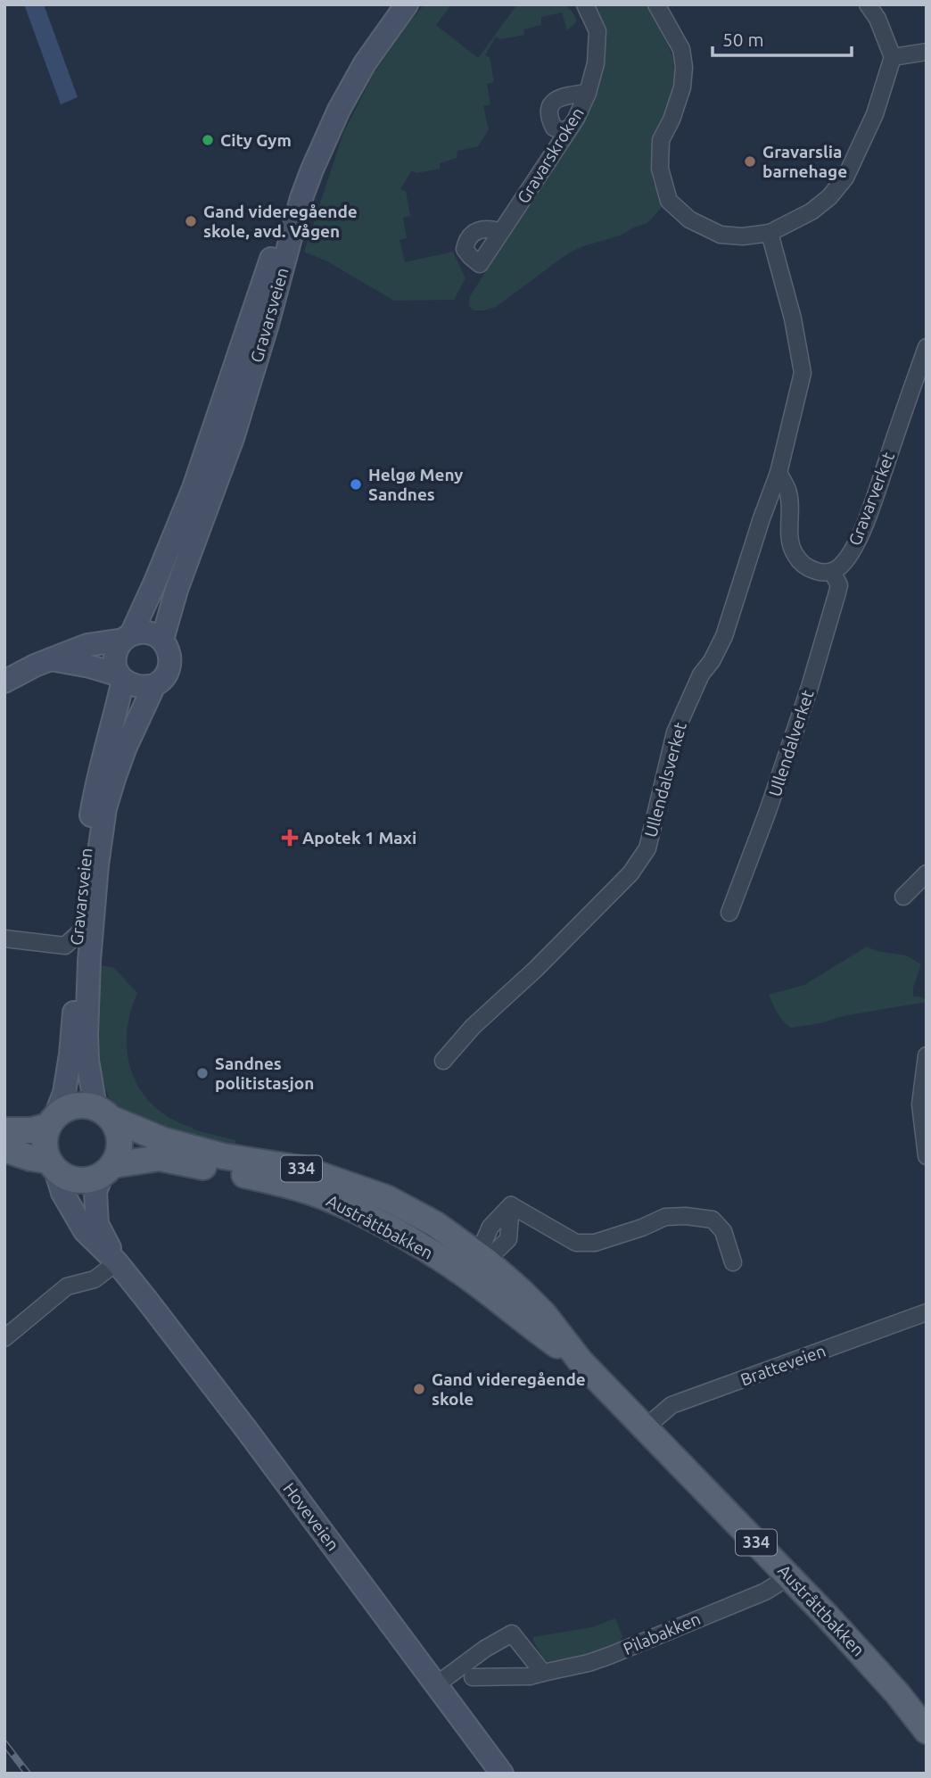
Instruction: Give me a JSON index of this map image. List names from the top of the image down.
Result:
{
  "streets": {
    "main road": [
      "Gravarsveien",
      "334",
      "Austråttbakken",
      "Hoveveien"
    ],
    "street": [
      "Gravarskroken",
      "Gravarverket",
      "Ullendalverket",
      "Ullendalsverket",
      "Bratteveien",
      "Pilabakken"
    ]
  },
  "crossings": [
    ["Gravarsveien", "334"],
    ["Gravarsveien", "Austråttbakken"],
    ["Gravarsveien", "Hoveveien"],
    ["Gravarverket", "Ullendalverket"],
    ["334", "Austråttbakken"],
    ["334", "Hoveveien"],
    ["Austråttbakken", "Bratteveien"],
    ["Austråttbakken", "Hoveveien"]
  ],
  "places": {
    "other": [
      "City Gym",
      "Gravarslia barnehage",
      "Gand videregående skole, avd. Vågen",
      "Helgø Meny Sandnes",
      "Sandnes politistasjon",
      "Gand videregående skole"
    ],
    "health": ["Apotek 1 Maxi"]
  },
  "scale_bar": "50 m"
}
